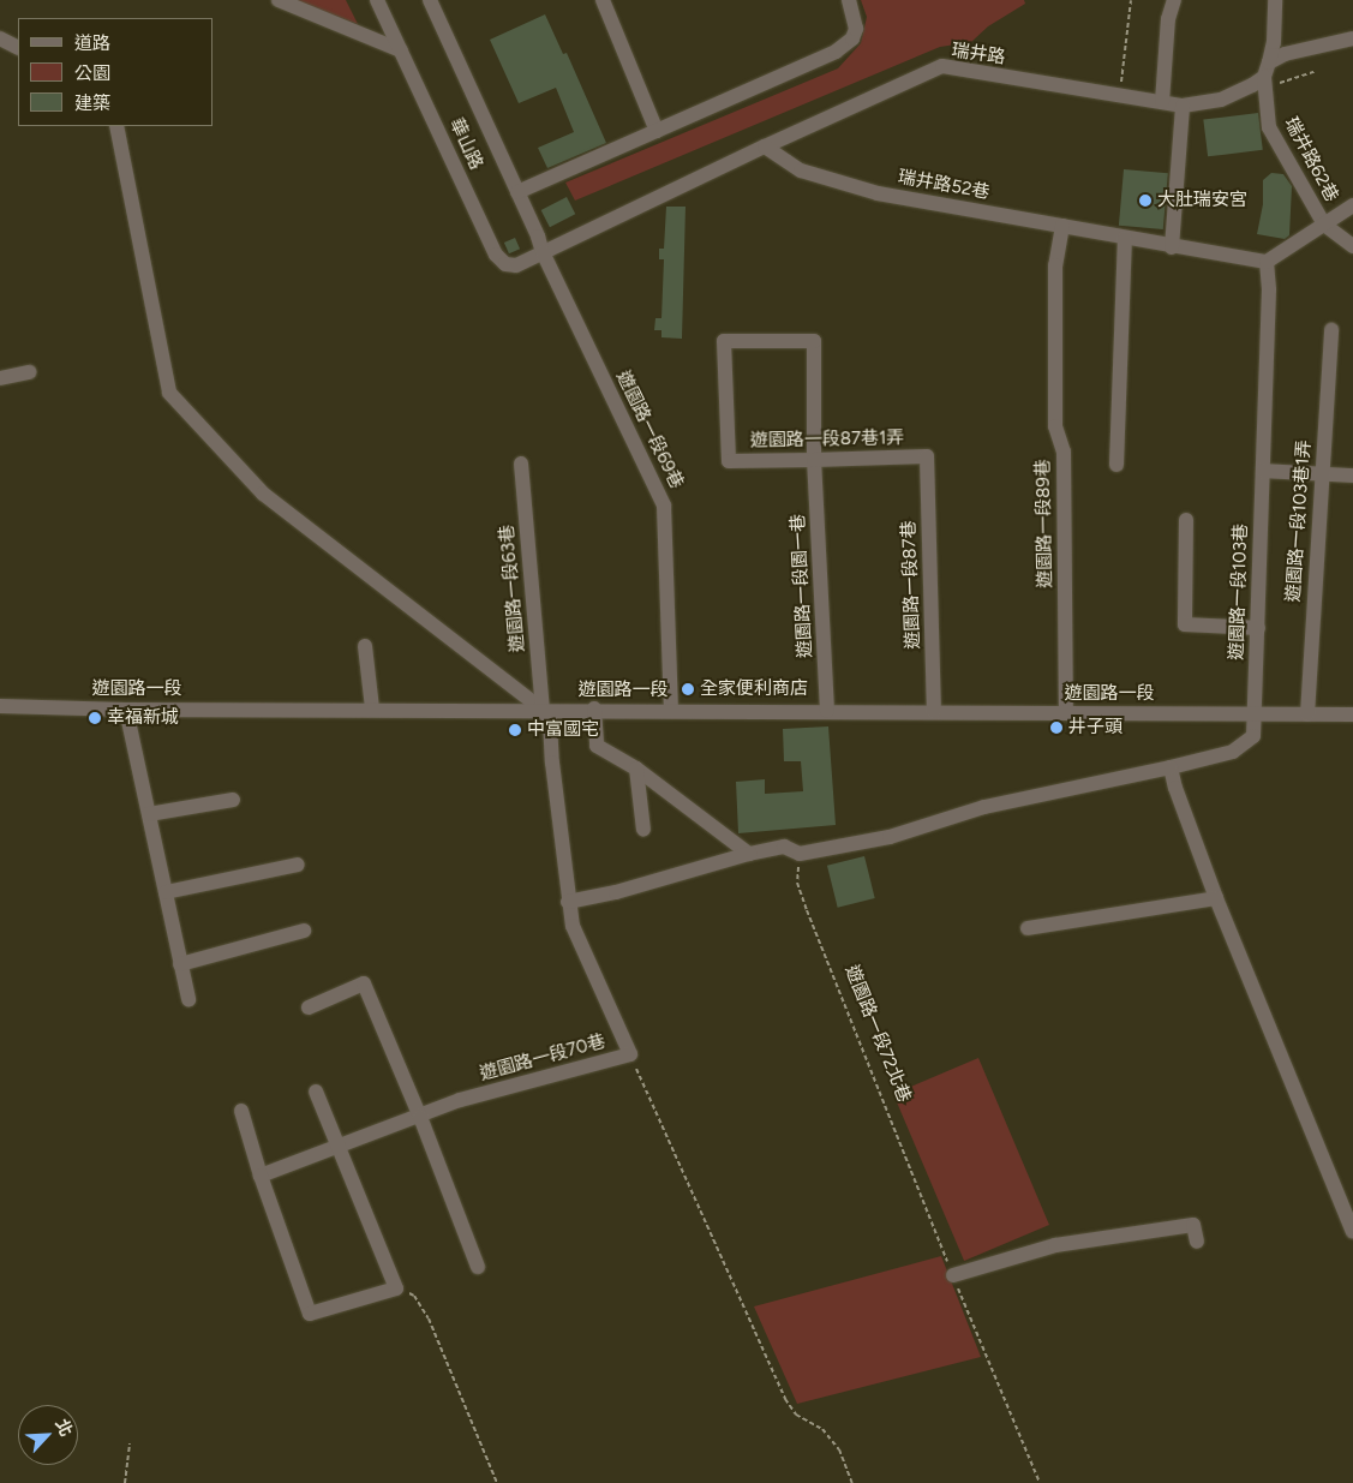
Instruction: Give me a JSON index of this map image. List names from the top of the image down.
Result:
{
  "streets": {
    "street": [
      "瑞井路",
      "華山路",
      "瑞井路62巷",
      "瑞井路52巷",
      "遊園路一段69巷",
      "遊園路一段87巷1弄",
      "遊園路一段103巷1弄",
      "遊園路一段89巷",
      "遊園路一段87巷",
      "遊園路一段園一巷",
      "遊園路一段63巷",
      "遊園路一段103巷",
      "遊園路一段",
      "遊園路一段70巷"
    ],
    "path": ["遊園路一段72北巷"]
  },
  "crossings": [
    ["瑞井路", "華山路"],
    ["瑞井路", "瑞井路62巷"],
    ["瑞井路", "瑞井路52巷"],
    ["瑞井路", "遊園路一段69巷"],
    ["華山路", "遊園路一段69巷"],
    ["瑞井路62巷", "瑞井路52巷"],
    ["瑞井路62巷", "遊園路一段103巷"],
    ["瑞井路52巷", "遊園路一段89巷"],
    ["瑞井路52巷", "遊園路一段103巷"],
    ["遊園路一段69巷", "遊園路一段"],
    ["遊園路一段87巷1弄", "遊園路一段87巷"],
    ["遊園路一段87巷1弄", "遊園路一段園一巷"],
    ["遊園路一段103巷1弄", "遊園路一段"],
    ["遊園路一段89巷", "遊園路一段"],
    ["遊園路一段87巷", "遊園路一段"],
    ["遊園路一段園一巷", "遊園路一段"],
    ["遊園路一段63巷", "遊園路一段"],
    ["遊園路一段63巷", "遊園路一段70巷"],
    ["遊園路一段103巷", "遊園路一段"],
    ["遊園路一段103巷", "遊園路一段72北巷"],
    ["遊園路一段", "遊園路一段70巷"]
  ],
  "places": [
    "大肚瑞安宮",
    "全家便利商店",
    "幸福新城",
    "井子頭",
    "中富國宅"
  ],
  "legend": ["道路", "公園", "建築"],
  "north": "top right"
}
